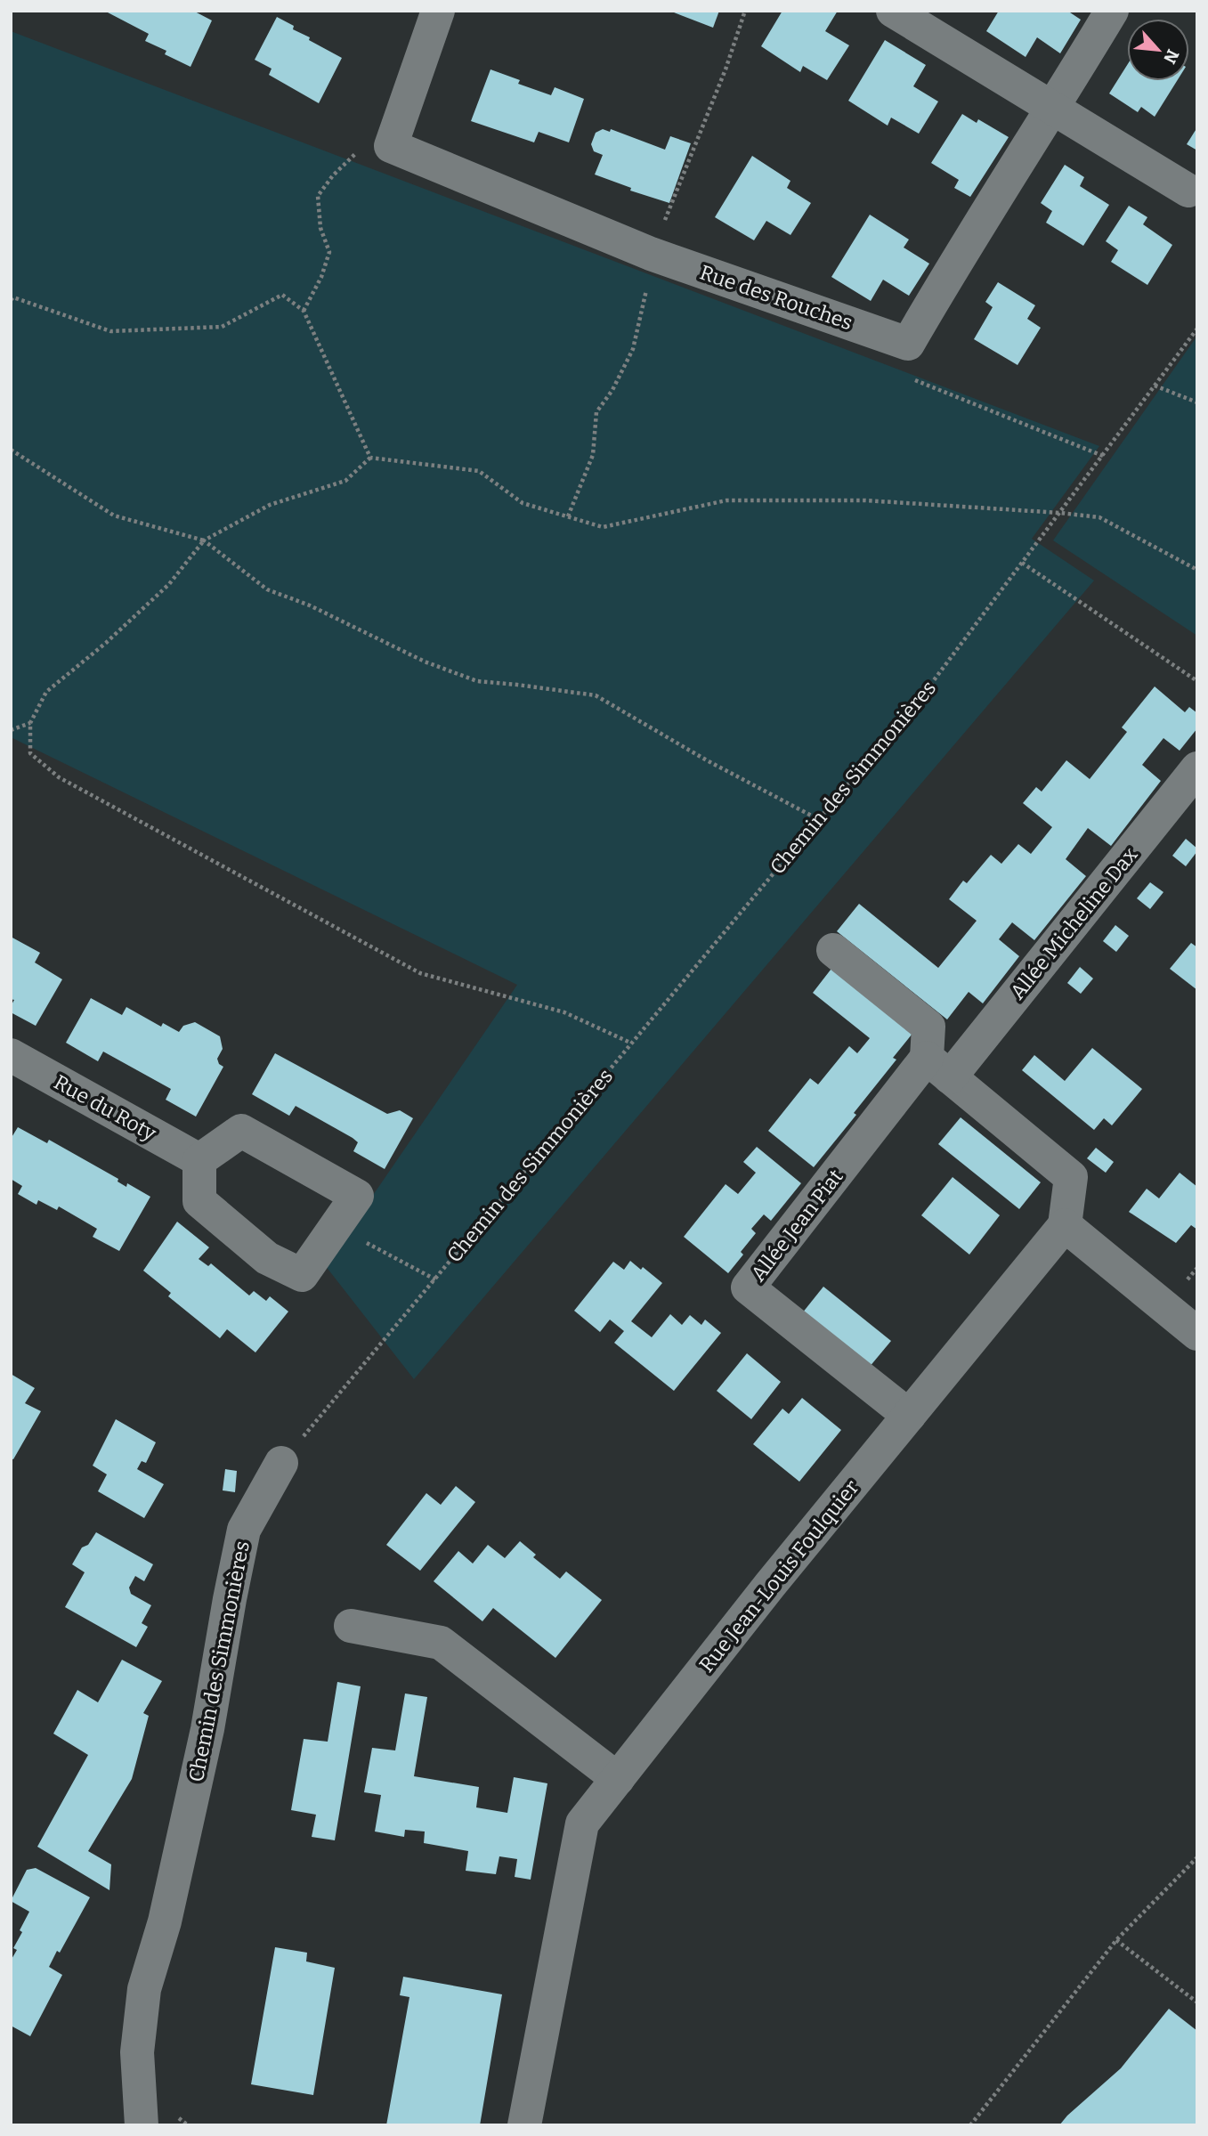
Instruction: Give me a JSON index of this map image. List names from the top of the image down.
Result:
{
  "streets": {
    "street": [
      "Rue des Rouches",
      "Chemin des Simmonières",
      "Allée Micheline Dax",
      "Rue du Roty",
      "Allée Jean Piat",
      "Rue Jean-Louis Foulquier"
    ]
  },
  "crossings": [
    ["Allée Micheline Dax", "Allée Jean Piat"],
    ["Allée Jean Piat", "Rue Jean-Louis Foulquier"]
  ],
  "north": "bottom right"
}
